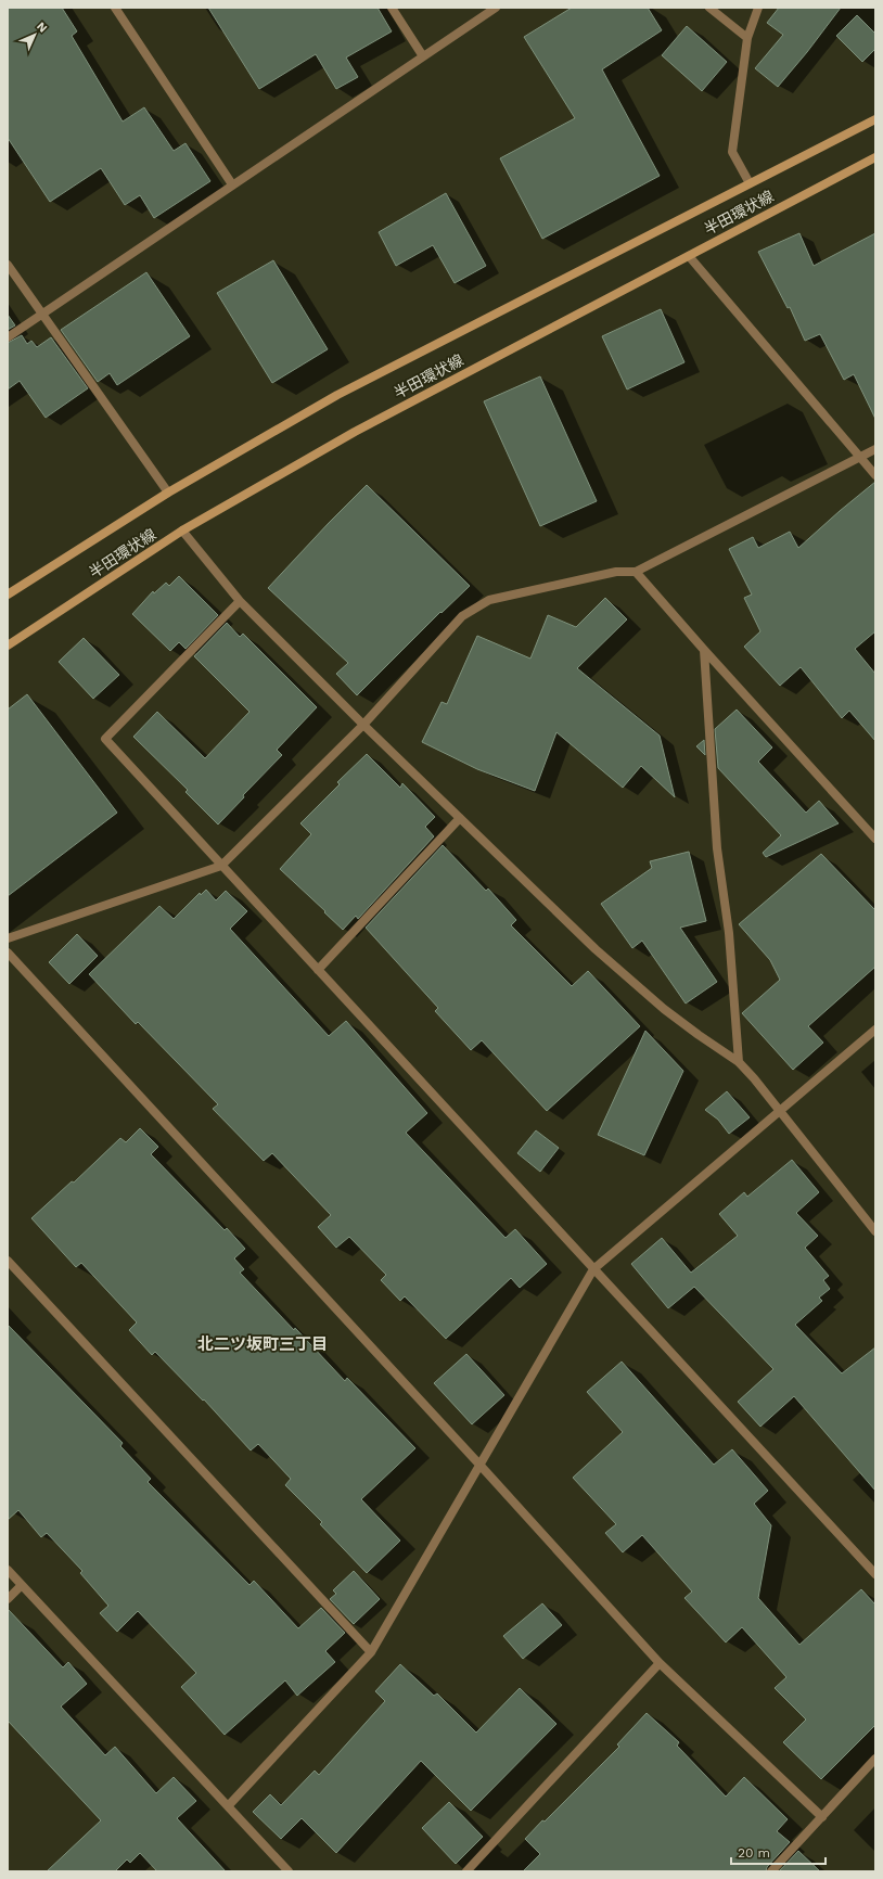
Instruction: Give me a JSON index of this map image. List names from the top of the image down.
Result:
{
  "streets": {
    "main road": ["半田環状線"]
  },
  "districts": ["北二ツ坂町三丁目"],
  "scale_bar": "20 m",
  "north": "top right"
}
